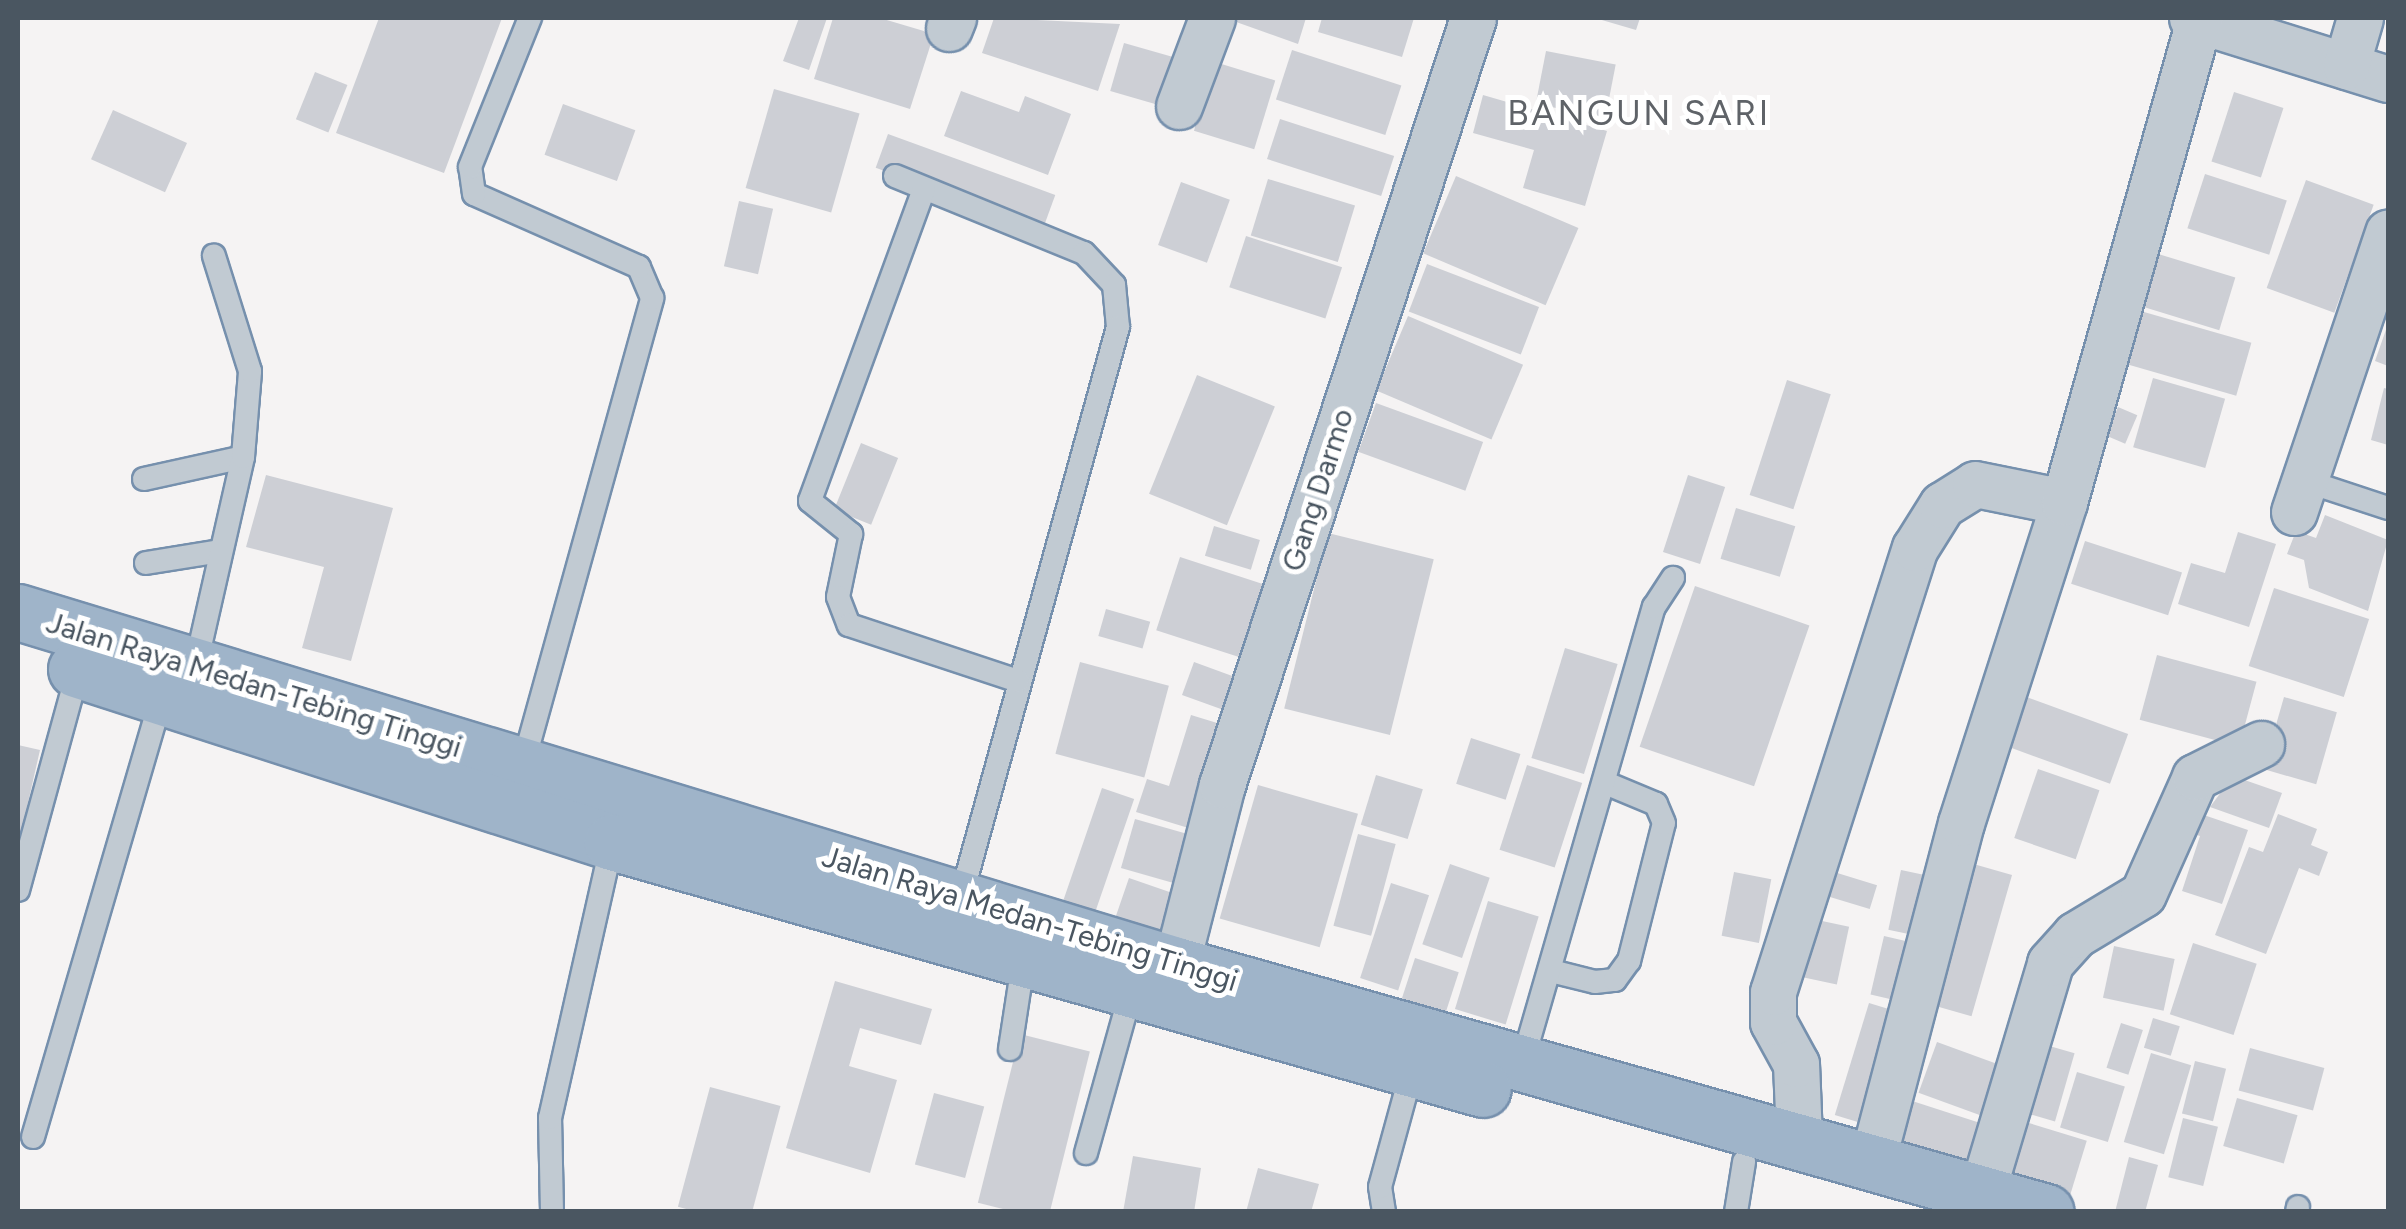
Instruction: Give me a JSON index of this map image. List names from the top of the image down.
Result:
{
  "streets": {
    "highway": ["Jalan Raya Medan-Tebing Tinggi"],
    "street": ["Gang Darmo"]
  },
  "crossings": [
    ["Gang Darmo", "Jalan Raya Medan-Tebing Tinggi"]
  ],
  "districts": ["BANGUN SARI"]
}
